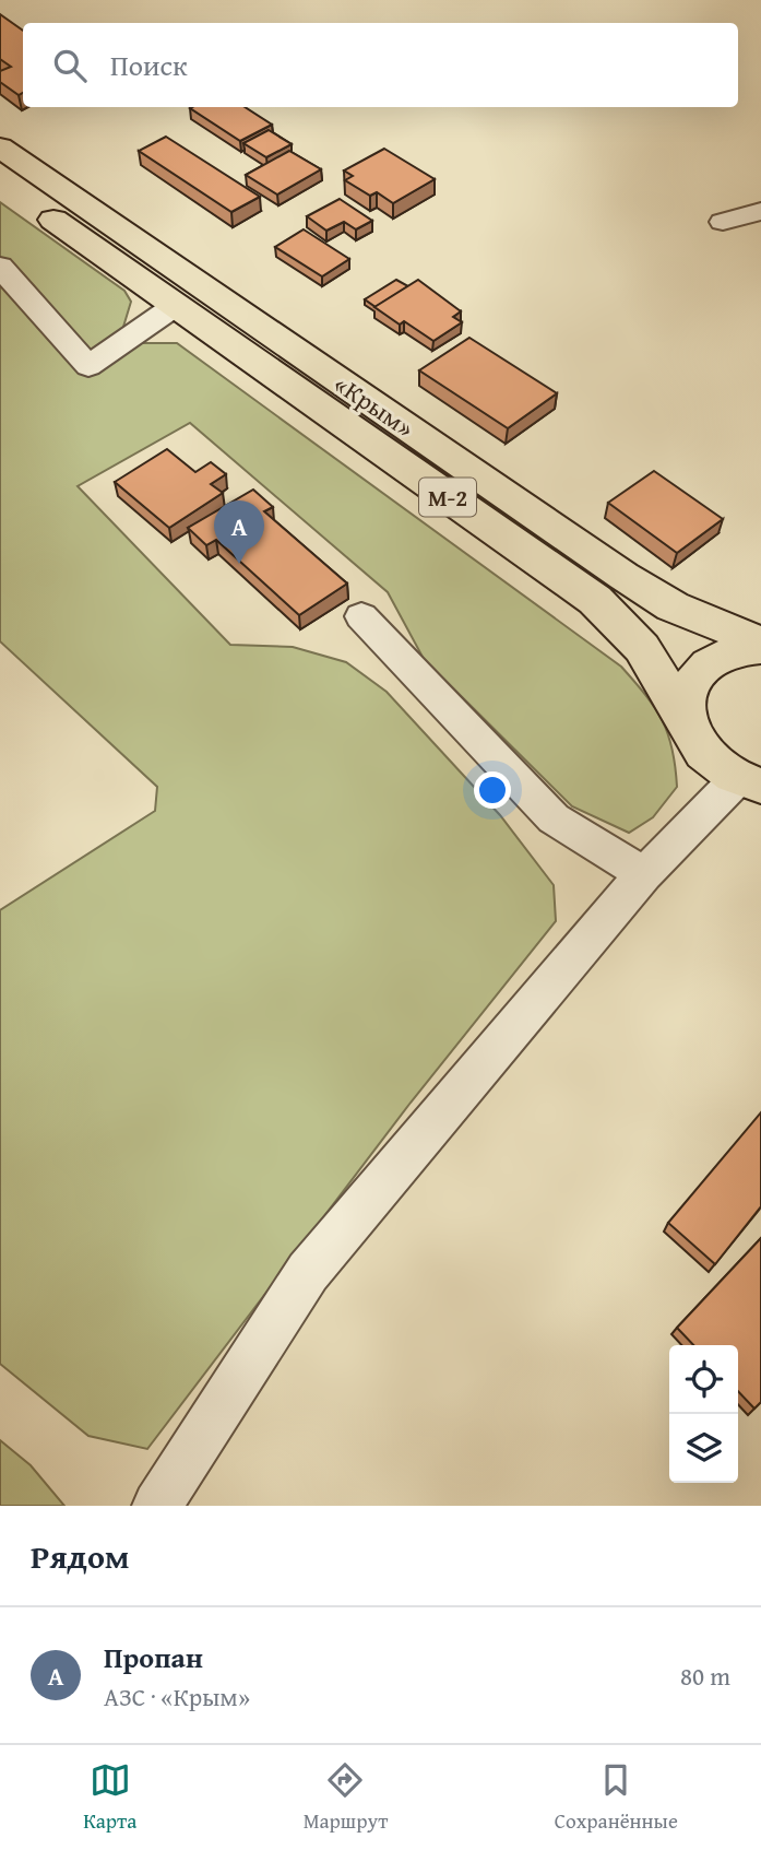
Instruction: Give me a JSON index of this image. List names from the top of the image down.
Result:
{
  "streets": {
    "main road": ["«Крым»", "М-2"]
  },
  "page": {
    "search": "Поиск",
    "pins": "A",
    "heading": "Рядом",
    "list": [
      {
        "mark": "A",
        "name": "Пропан",
        "note": "АЗС · «Крым»",
        "value": "80 m"
      }
    ],
    "nav": ["Карта", "Маршрут", "Сохранённые"]
  }
}
